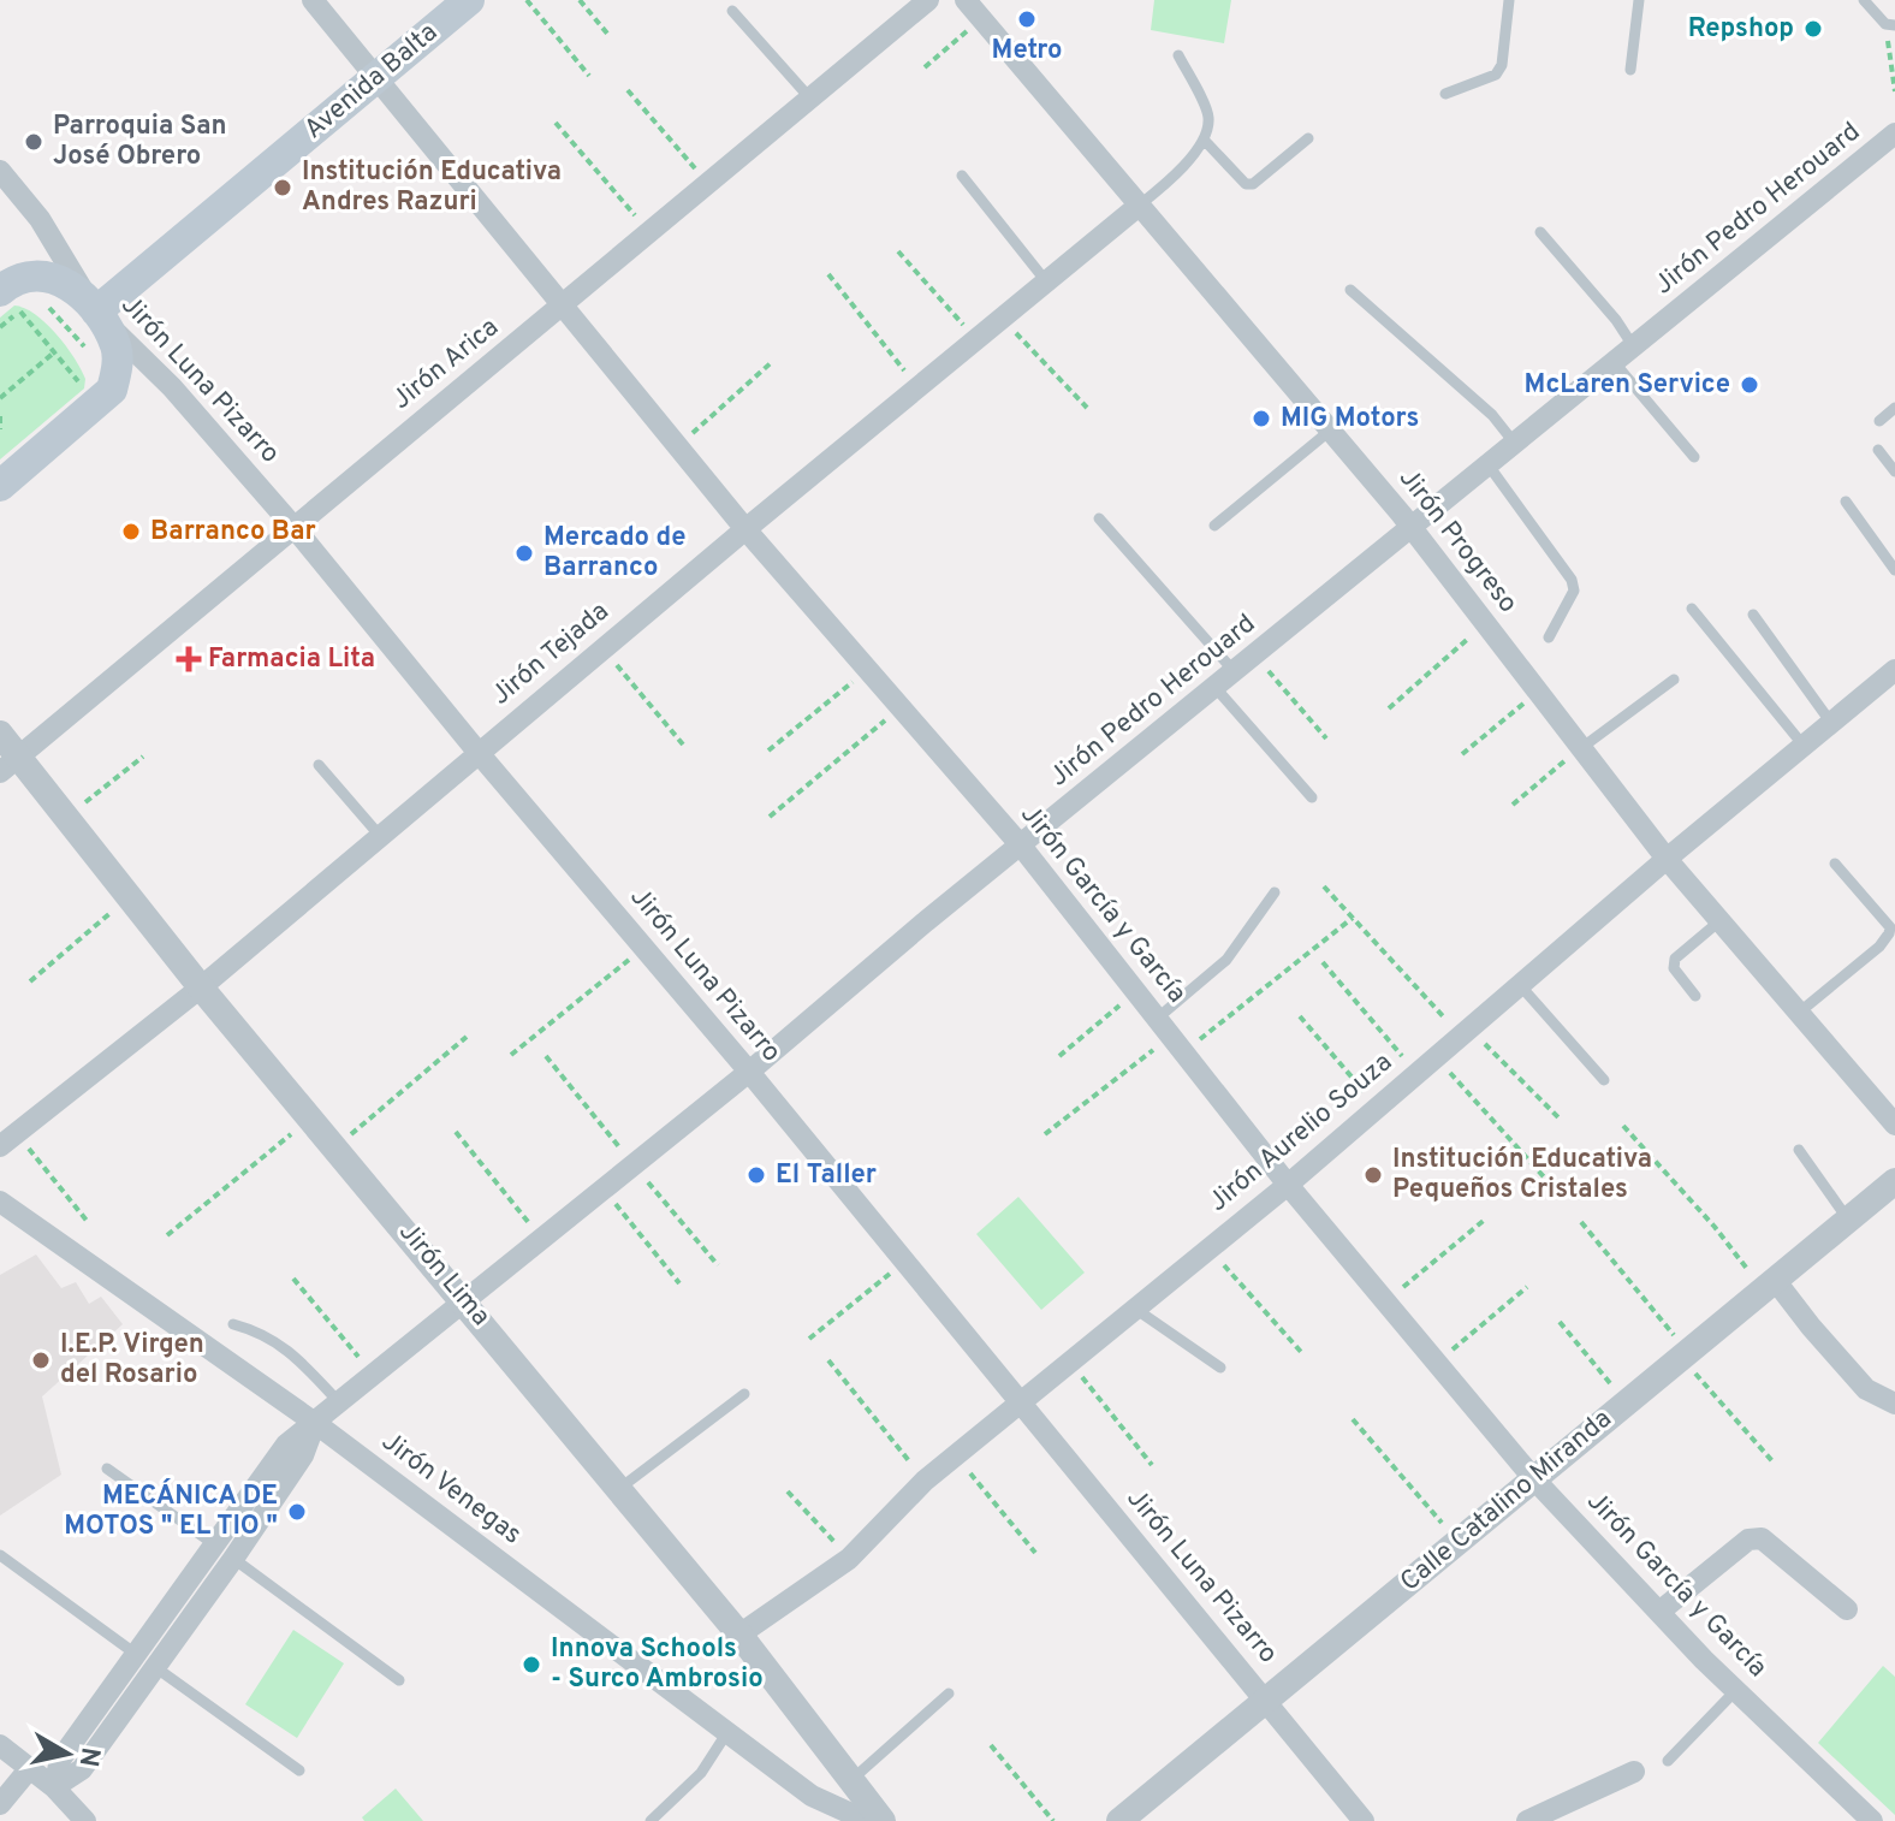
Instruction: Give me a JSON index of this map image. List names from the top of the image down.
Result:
{
  "streets": {
    "main road": ["Avenida Balta"],
    "street": [
      "Jirón Pedro Herouard",
      "Jirón Arica",
      "Jirón Luna Pizarro",
      "Jirón Progreso",
      "Jirón Tejada",
      "Jirón García y García",
      "Jirón Aurelio Souza",
      "Jirón Lima",
      "Jirón Venegas",
      "Calle Catalino Miranda"
    ]
  },
  "crossings": [
    ["Avenida Balta", "Jirón Luna Pizarro"],
    ["Avenida Balta", "Jirón García y García"],
    ["Jirón Pedro Herouard", "Jirón Luna Pizarro"],
    ["Jirón Pedro Herouard", "Jirón Progreso"],
    ["Jirón Pedro Herouard", "Jirón García y García"],
    ["Jirón Pedro Herouard", "Jirón Lima"],
    ["Jirón Pedro Herouard", "Jirón Venegas"],
    ["Jirón Arica", "Jirón Luna Pizarro"],
    ["Jirón Arica", "Jirón García y García"],
    ["Jirón Arica", "Jirón Lima"],
    ["Jirón Luna Pizarro", "Jirón Tejada"],
    ["Jirón Luna Pizarro", "Jirón Aurelio Souza"],
    ["Jirón Luna Pizarro", "Calle Catalino Miranda"],
    ["Jirón Progreso", "Jirón Tejada"],
    ["Jirón Progreso", "Jirón Aurelio Souza"],
    ["Jirón Tejada", "Jirón García y García"],
    ["Jirón Tejada", "Jirón Lima"],
    ["Jirón García y García", "Jirón Aurelio Souza"],
    ["Jirón García y García", "Calle Catalino Miranda"],
    ["Jirón Aurelio Souza", "Jirón Lima"]
  ],
  "places": {
    "other": [
      "Metro",
      "Repshop",
      "Parroquia San José Obrero",
      "Institución Educativa Andres Razuri",
      "McLaren Service",
      "MIG Motors",
      "Barranco Bar",
      "Mercado de Barranco",
      "El Taller",
      "Institución Educativa Pequeños Cristales",
      "I.E.P. Virgen del Rosario",
      "MECÁNICA DE MOTOS \" EL TIO \"",
      "Innova Schools - Surco Ambrosio"
    ],
    "health": ["Farmacia Lita"]
  },
  "north": "right"
}
